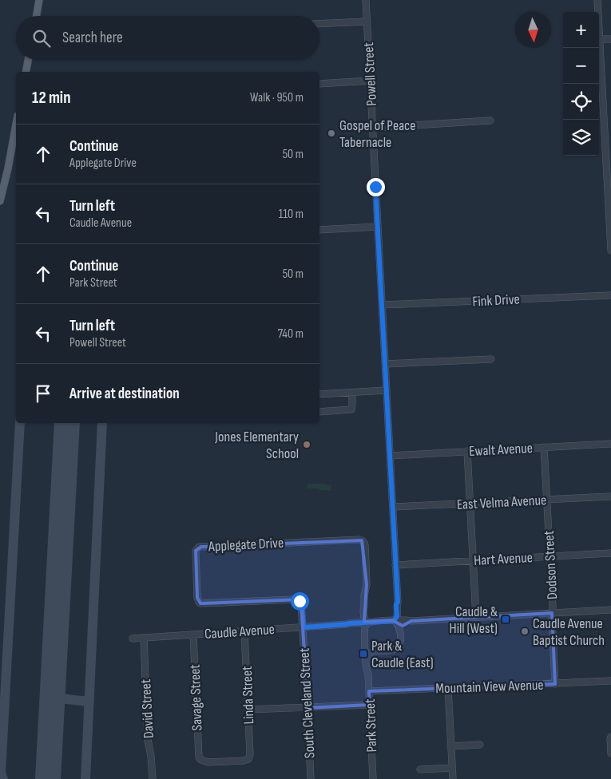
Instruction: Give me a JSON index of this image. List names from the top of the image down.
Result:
{
  "streets": {
    "street": [
      "Powell Street",
      "Fink Drive",
      "Ewalt Avenue",
      "East Velma Avenue",
      "Applegate Drive",
      "Hart Avenue",
      "Dodson Street",
      "Caudle Avenue",
      "Mountain View Avenue",
      "Linda Street",
      "Savage Street",
      "South Cleveland Street",
      "David Street",
      "Park Street"
    ]
  },
  "crossings": [
    ["Powell Street", "Fink Drive"],
    ["Powell Street", "Ewalt Avenue"],
    ["Powell Street", "East Velma Avenue"],
    ["Powell Street", "Applegate Drive"],
    ["Powell Street", "Hart Avenue"],
    ["Powell Street", "Caudle Avenue"],
    ["Powell Street", "Park Street"],
    ["Ewalt Avenue", "Dodson Street"],
    ["East Velma Avenue", "Dodson Street"],
    ["Applegate Drive", "Caudle Avenue"],
    ["Applegate Drive", "South Cleveland Street"],
    ["Applegate Drive", "Park Street"],
    ["Hart Avenue", "Dodson Street"],
    ["Dodson Street", "Mountain View Avenue"],
    ["Caudle Avenue", "Linda Street"],
    ["Caudle Avenue", "Savage Street"],
    ["Caudle Avenue", "South Cleveland Street"],
    ["Caudle Avenue", "David Street"],
    ["Caudle Avenue", "Park Street"],
    ["Mountain View Avenue", "Park Street"],
    ["Linda Street", "Savage Street"]
  ],
  "places": {
    "other": ["Gospel of Peace Tabernacle", "Jones Elementary School", "Caudle Avenue Baptist Church"],
    "transit": ["Caudle & Hill (West)", "Park & Caudle (East)"]
  },
  "north": "bottom",
  "page": {
    "map_buttons": ["+", "−"],
    "search": "Search here",
    "heading": ["12 min", "Walk · 950 m"],
    "list": [
      ["Continue", "Applegate Drive", "50 m"],
      ["Turn left", "Caudle Avenue", "110 m"],
      ["Continue", "Park Street", "50 m"],
      ["Turn left", "Powell Street", "740 m"],
      "Arrive at destination"
    ]
  }
}
